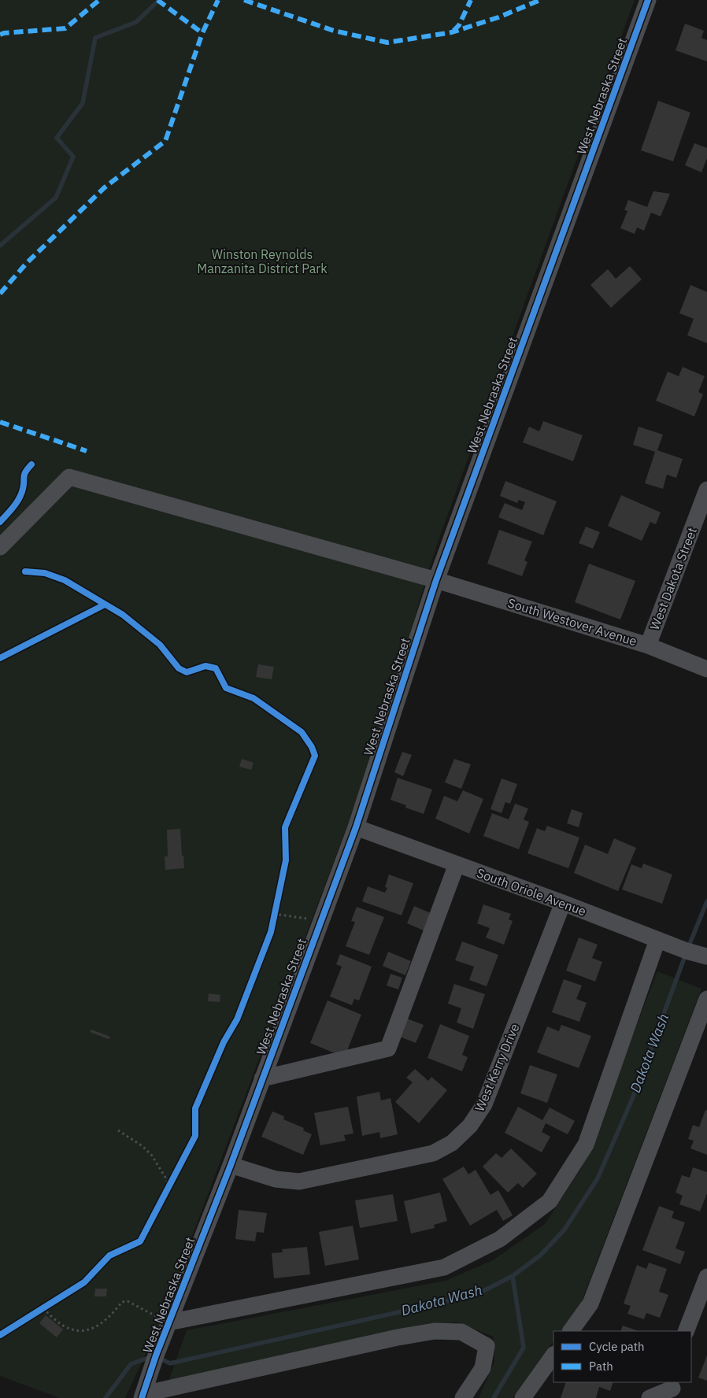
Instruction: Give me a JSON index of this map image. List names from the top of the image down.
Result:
{
  "streets": {
    "street": [
      "West Nebraska Street",
      "West Dakota Street",
      "South Westover Avenue",
      "South Oriole Avenue",
      "West Kerry Drive"
    ]
  },
  "crossings": [
    ["West Nebraska Street", "South Westover Avenue"],
    ["West Nebraska Street", "South Oriole Avenue"],
    ["West Nebraska Street", "West Kerry Drive"],
    ["West Dakota Street", "South Westover Avenue"],
    ["South Oriole Avenue", "West Kerry Drive"]
  ],
  "water": ["Dakota Wash"],
  "parks": ["Winston Reynolds Manzanita District Park"],
  "legend": ["Cycle path", "Path"]
}
